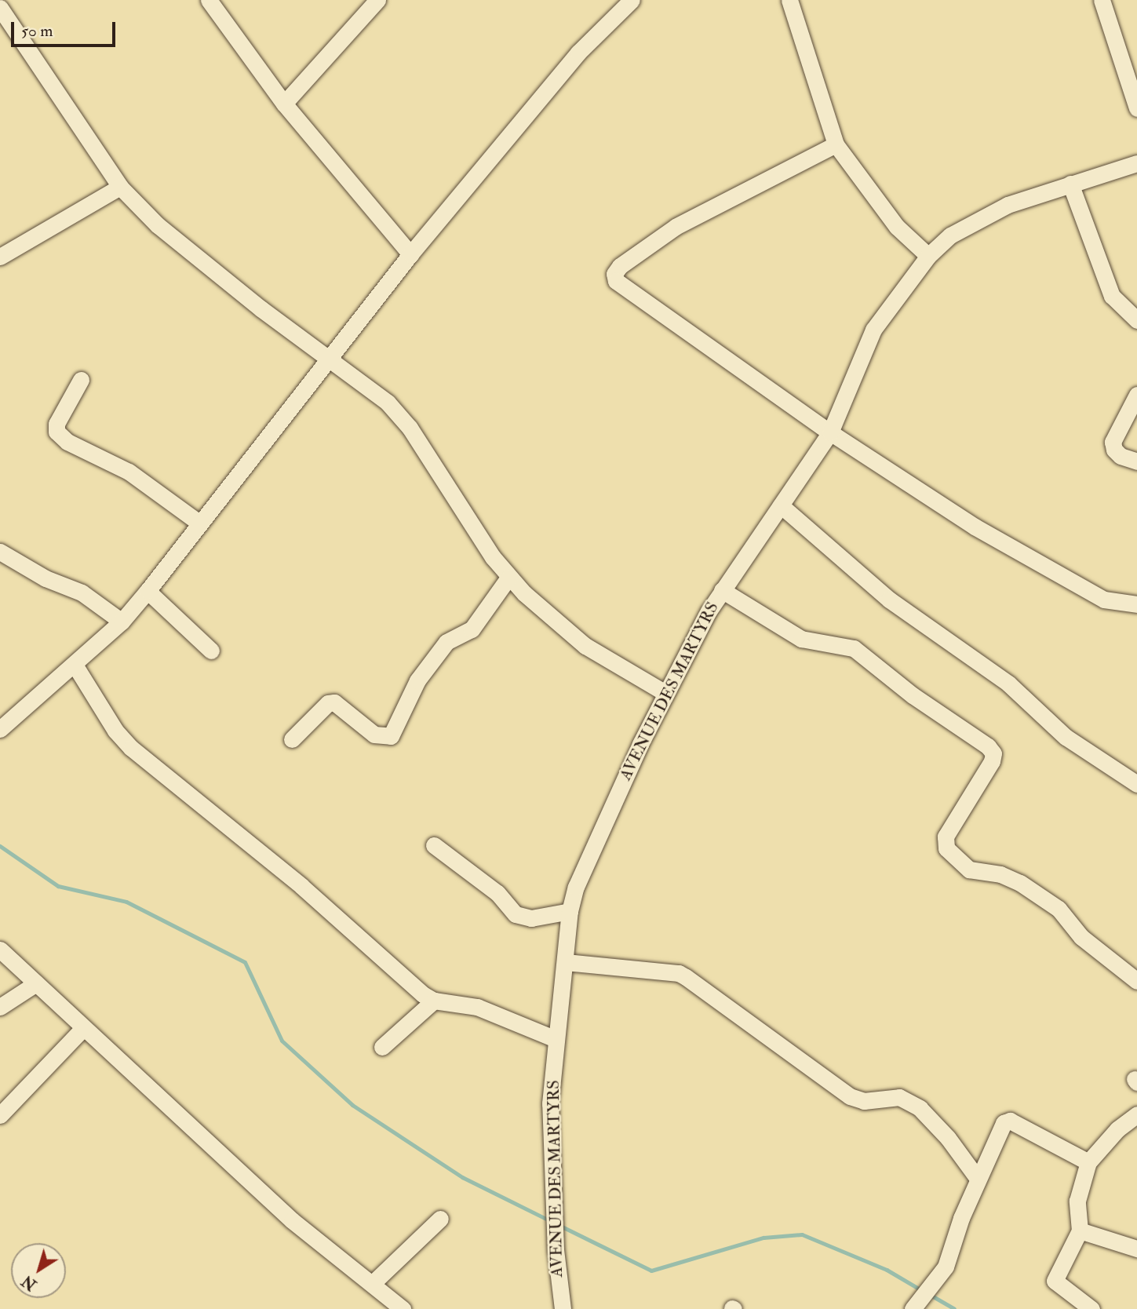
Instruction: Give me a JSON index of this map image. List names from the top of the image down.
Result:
{
  "streets": {
    "street": ["AVENUE DES MARTYRS"]
  },
  "scale_bar": "50 m",
  "north": "bottom left"
}
